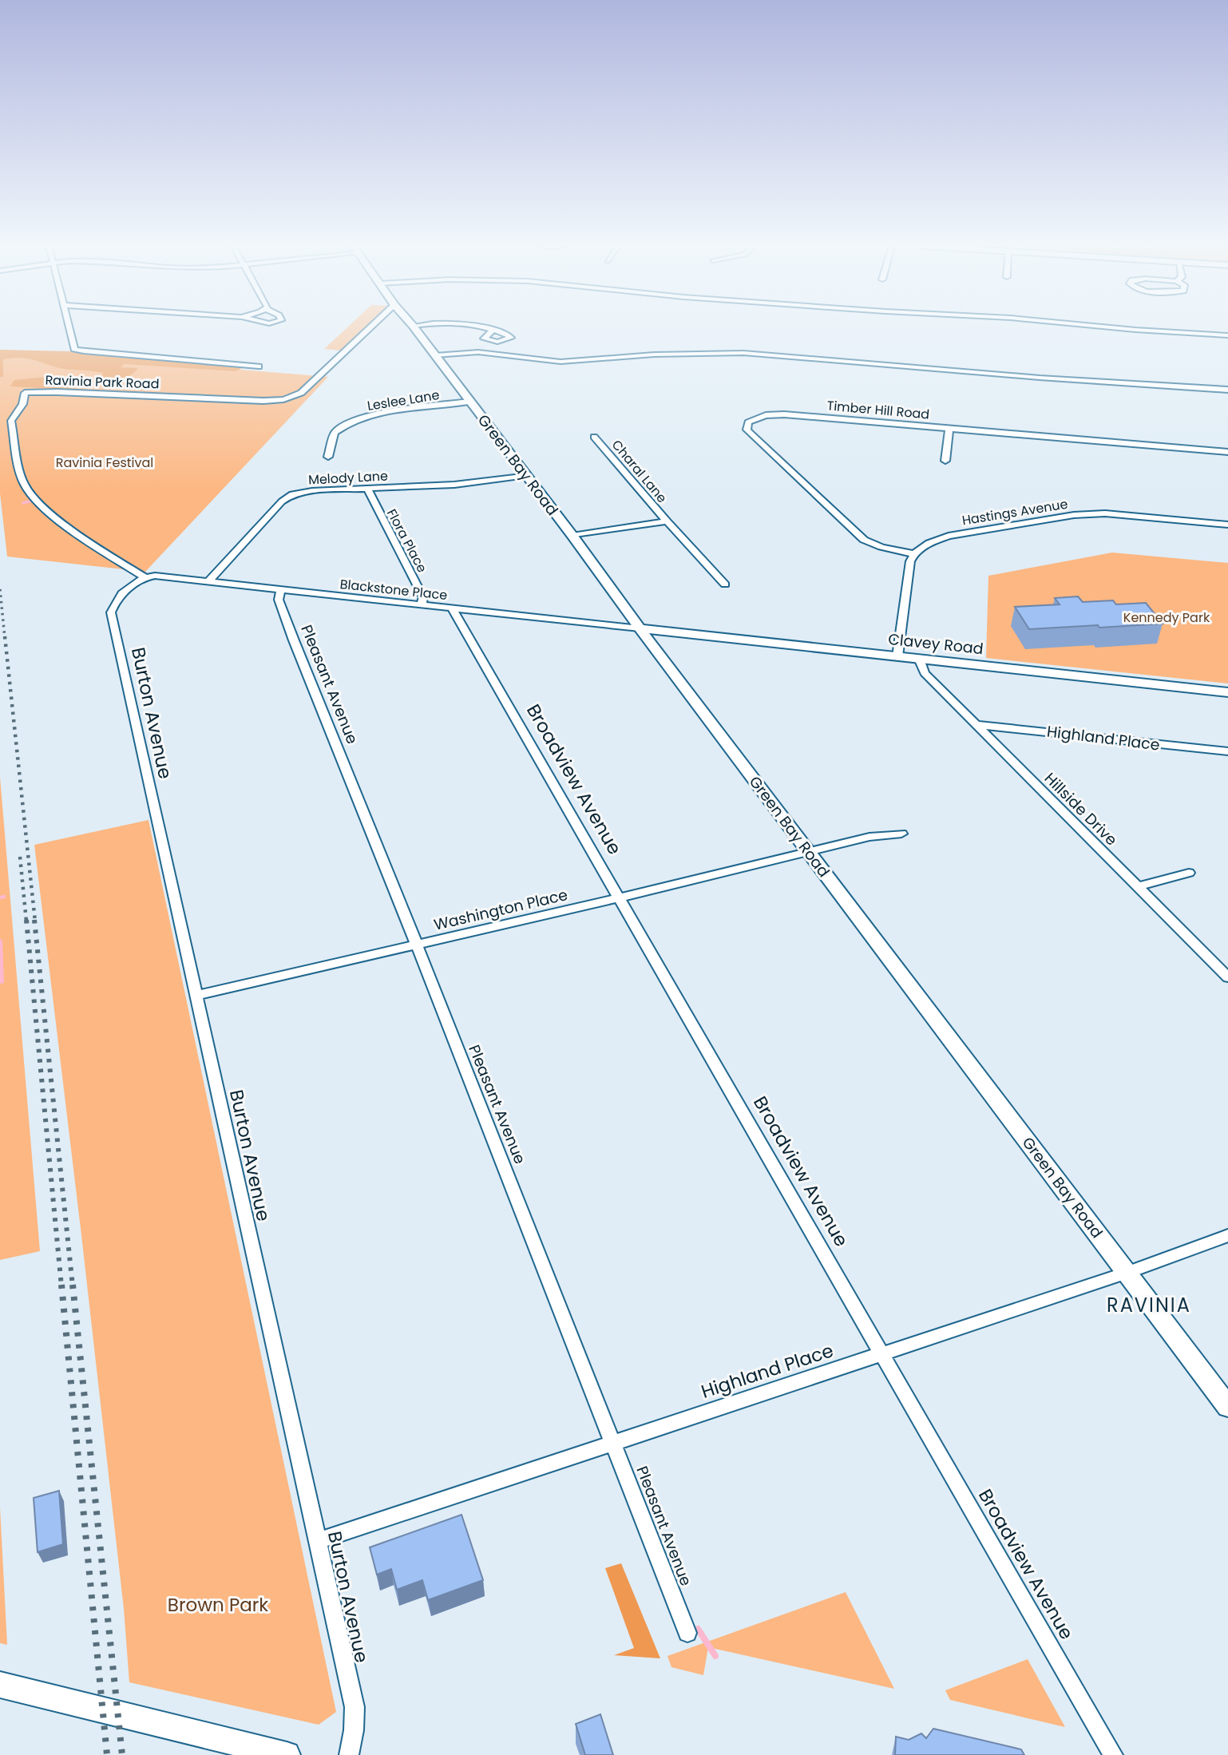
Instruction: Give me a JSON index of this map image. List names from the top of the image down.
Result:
{
  "streets": {
    "main road": ["Green Bay Road", "Clavey Road"],
    "street": [
      "Ravinia Park Road",
      "Leslee Lane",
      "Timber Hill Road",
      "Charal Lane",
      "Melody Lane",
      "Hastings Avenue",
      "Flora Place",
      "Blackstone Place",
      "Pleasant Avenue",
      "Burton Avenue",
      "Highland Place",
      "Broadview Avenue",
      "Hillside Drive",
      "Washington Place"
    ]
  },
  "crossings": [
    ["Ravinia Park Road", "Blackstone Place"],
    ["Ravinia Park Road", "Burton Avenue"],
    ["Leslee Lane", "Green Bay Road"],
    ["Timber Hill Road", "Hastings Avenue"],
    ["Green Bay Road", "Charal Lane"],
    ["Green Bay Road", "Melody Lane"],
    ["Green Bay Road", "Blackstone Place"],
    ["Green Bay Road", "Clavey Road"],
    ["Green Bay Road", "Highland Place"],
    ["Green Bay Road", "Washington Place"],
    ["Melody Lane", "Flora Place"],
    ["Melody Lane", "Blackstone Place"],
    ["Flora Place", "Blackstone Place"],
    ["Blackstone Place", "Clavey Road"],
    ["Blackstone Place", "Pleasant Avenue"],
    ["Blackstone Place", "Burton Avenue"],
    ["Blackstone Place", "Broadview Avenue"],
    ["Clavey Road", "Hillside Drive"],
    ["Pleasant Avenue", "Highland Place"],
    ["Pleasant Avenue", "Washington Place"],
    ["Burton Avenue", "Highland Place"],
    ["Burton Avenue", "Washington Place"],
    ["Highland Place", "Broadview Avenue"],
    ["Highland Place", "Hillside Drive"],
    ["Broadview Avenue", "Washington Place"]
  ],
  "districts": ["RAVINIA"],
  "parks": ["Ravinia Festival", "Kennedy Park", "Brown Park"]
}
